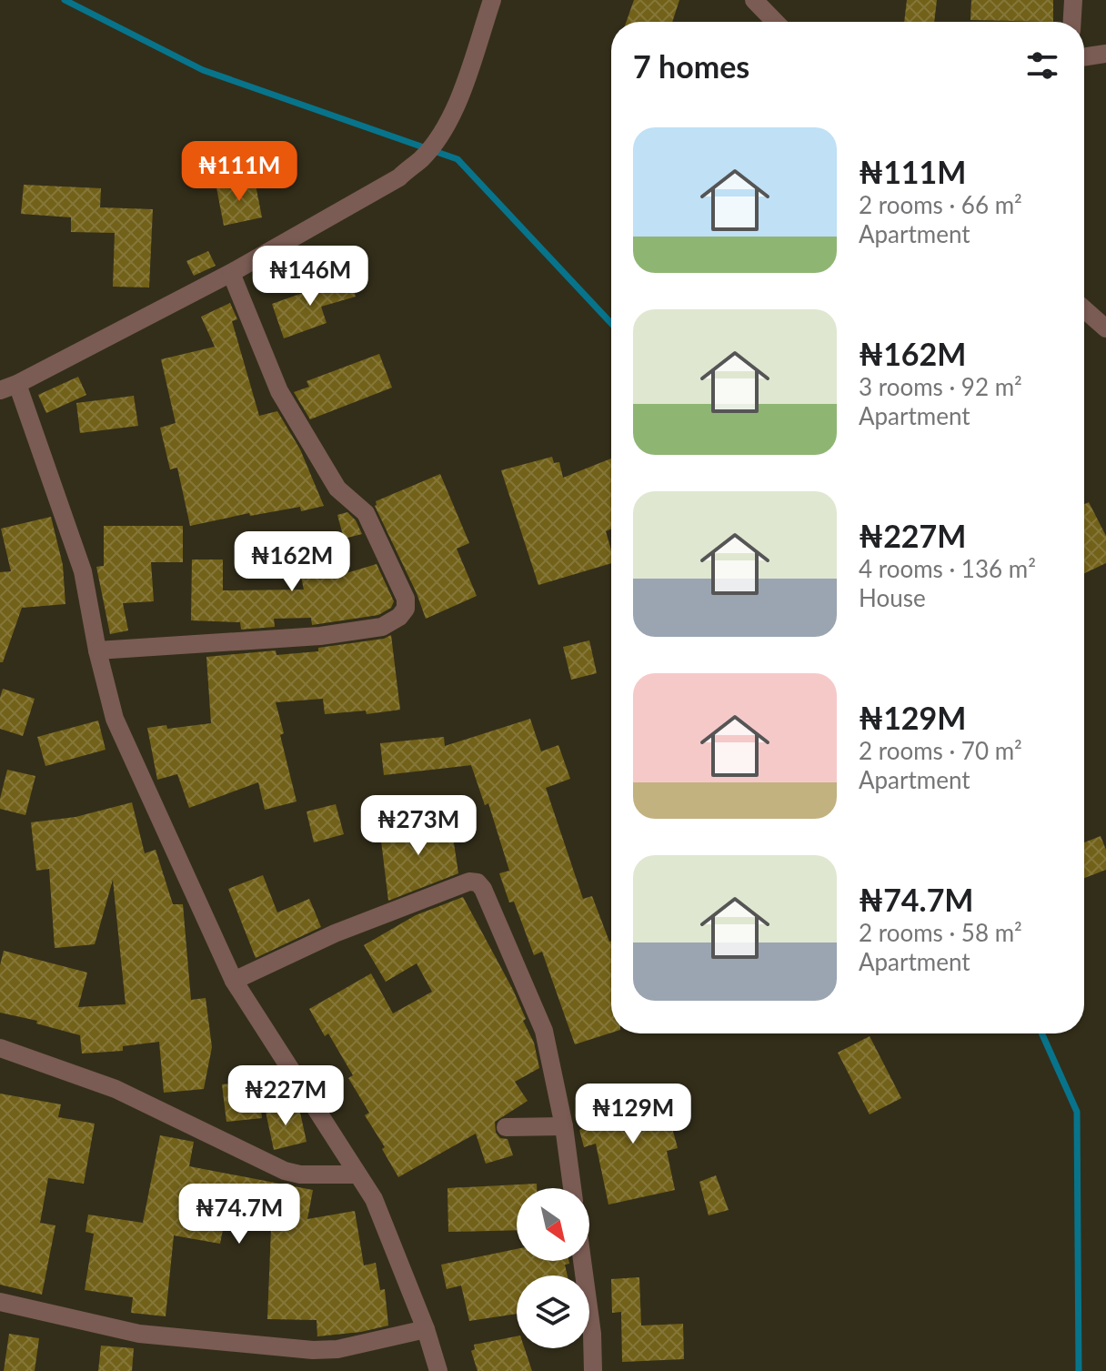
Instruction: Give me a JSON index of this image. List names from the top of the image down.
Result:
{
  "north": "bottom right",
  "page": {
    "heading": "7 homes",
    "list": [
      {
        "name": "₦111M",
        "note": "2 rooms · 66 m² · Apartment"
      },
      {
        "name": "₦162M",
        "note": "3 rooms · 92 m² · Apartment"
      },
      {
        "name": "₦227M",
        "note": "4 rooms · 136 m² · House"
      },
      {
        "name": "₦129M",
        "note": "2 rooms · 70 m² · Apartment"
      },
      {
        "name": "₦74.7M",
        "note": "2 rooms · 58 m² · Apartment"
      }
    ],
    "price": [
      "₦111M",
      "₦146M",
      "₦162M",
      "₦273M",
      "₦227M",
      "₦129M",
      "₦74.7M"
    ]
  }
}
